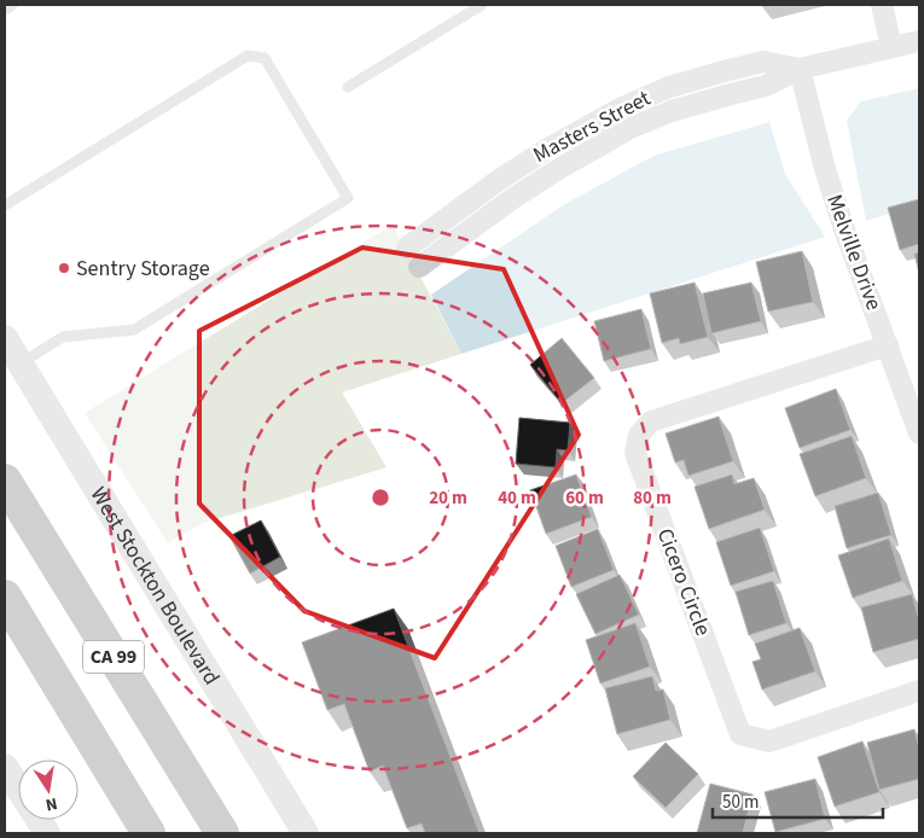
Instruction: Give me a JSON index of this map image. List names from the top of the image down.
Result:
{
  "streets": {
    "highway": ["CA 99"],
    "street": [
      "Masters Street",
      "Melville Drive",
      "Cicero Circle",
      "West Stockton Boulevard"
    ]
  },
  "crossings": [
    ["Masters Street", "Melville Drive"],
    ["Melville Drive", "Cicero Circle"]
  ],
  "places": ["Sentry Storage"],
  "scale_bar": "50 m",
  "north": "bottom",
  "rings": [
    "20 m",
    "40 m",
    "60 m",
    "80 m"
  ]
}
